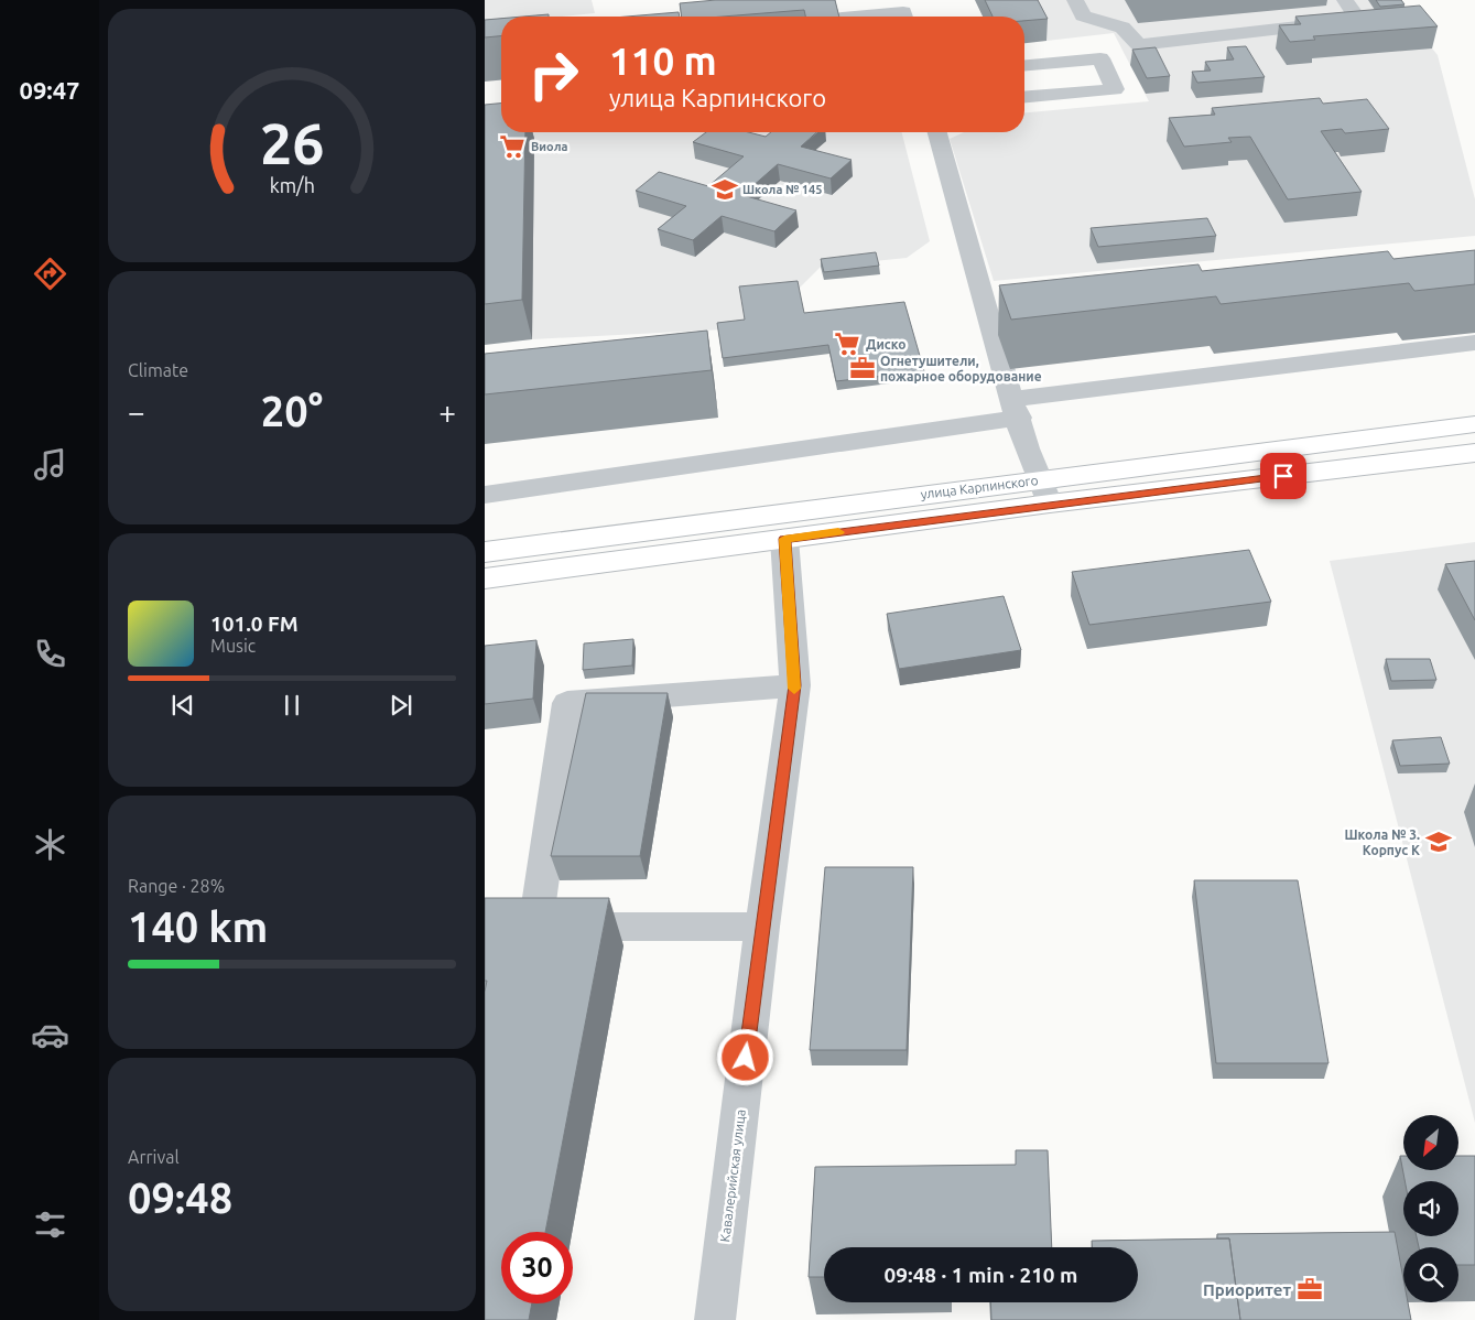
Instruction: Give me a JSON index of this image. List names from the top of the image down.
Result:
{
  "streets": {
    "main road": ["улица Карпинского"],
    "street": ["Кавалерийская улица"]
  },
  "crossings": [
    ["улица Карпинского", "Кавалерийская улица"]
  ],
  "places": {
    "supermarket": ["Виола", "Диско"],
    "school or university": ["Школа № 145", "Школа № 3. Корпус К"],
    "office": ["Огнетушители, пожарное оборудование", "Приоритет"]
  },
  "north": "bottom left",
  "page": {
    "tabs": "09:47",
    "turn": ["110 m", "улица Карпинского"],
    "tile": [
      "Climate",
      ["Range · 28%", "140 km"],
      ["Arrival", "09:48"]
    ],
    "heat": ["−", "20°", "+"],
    "song": ["101.0 FM", "Music"],
    "limit": "30",
    "trip": "09:48 · 1 min · 210 m",
    "gauge": ["26", "km/h"]
  }
}
